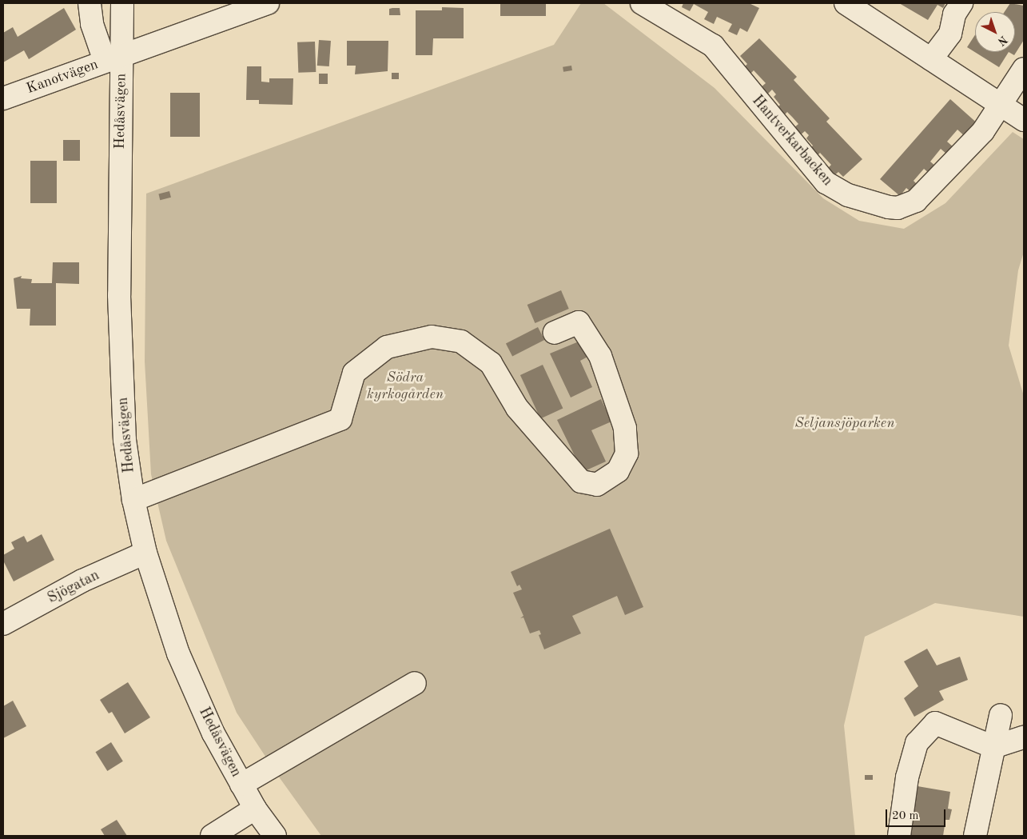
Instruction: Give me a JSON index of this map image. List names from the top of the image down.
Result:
{
  "streets": {
    "street": [
      "Kanotvägen",
      "Hedåsvägen",
      "Hantverkarbacken",
      "Sjögatan"
    ]
  },
  "crossings": [
    ["Kanotvägen", "Hedåsvägen"],
    ["Hedåsvägen", "Sjögatan"]
  ],
  "parks": ["Södra kyrkogården", "Seljansjöparken"],
  "scale_bar": "20 m",
  "north": "bottom right"
}
